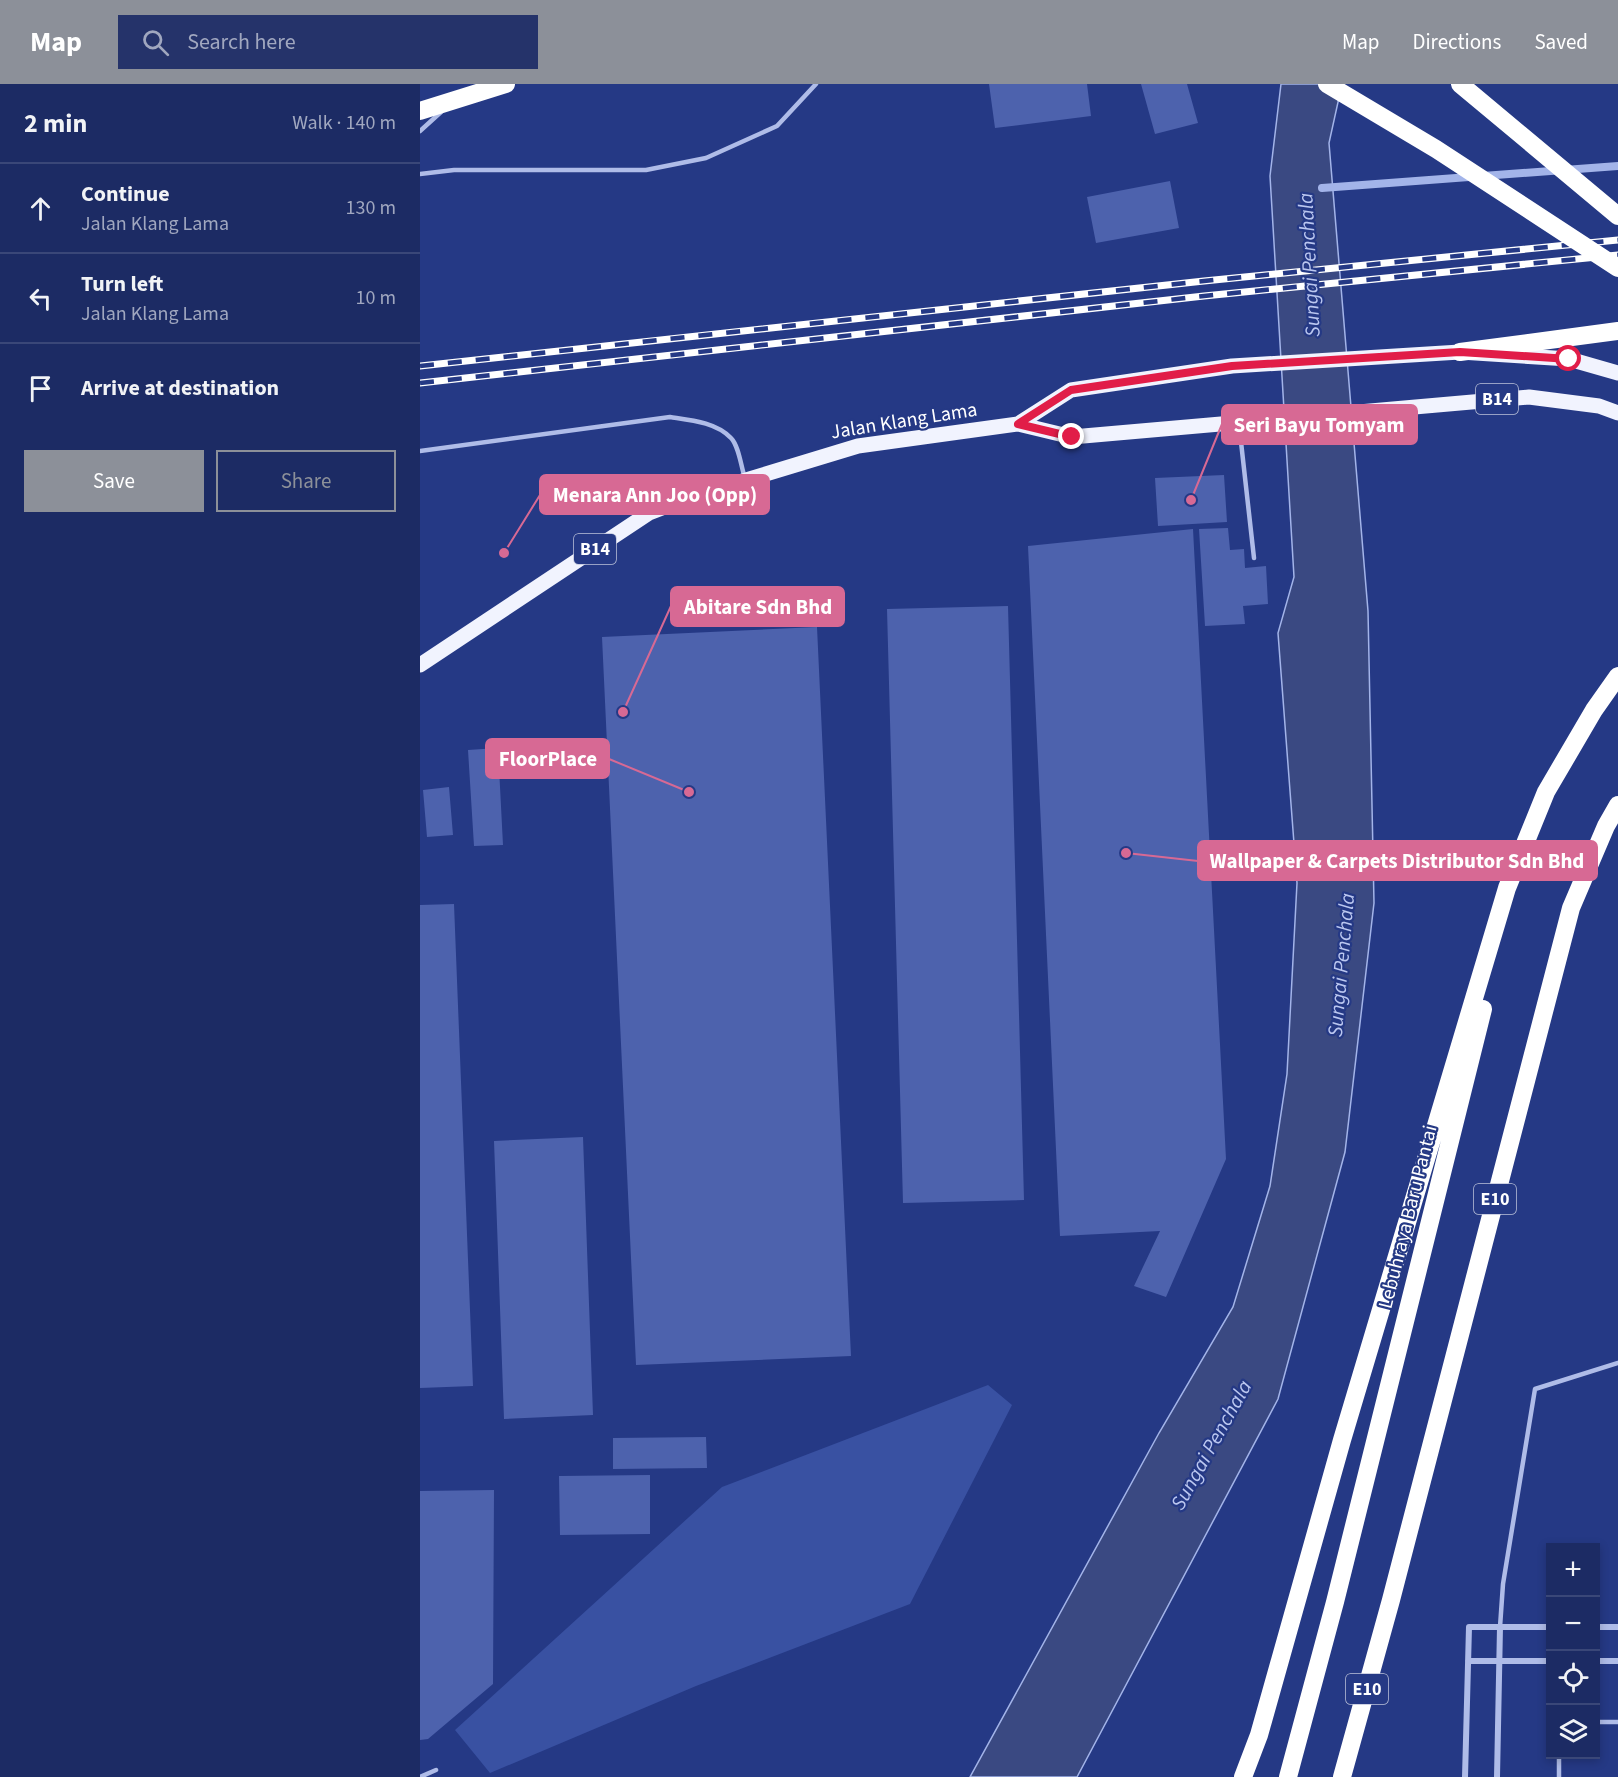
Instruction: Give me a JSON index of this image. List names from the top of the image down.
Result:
{
  "streets": {
    "highway": ["E10", "Lebuhraya Baru Pantai"],
    "main road": ["B14", "Jalan Klang Lama"]
  },
  "water": ["Sungai Penchala"],
  "places": [
    "Seri Bayu Tomyam",
    "Menara Ann Joo (Opp)",
    "Abitare Sdn Bhd",
    "FloorPlace",
    "Wallpaper & Carpets Distributor Sdn Bhd"
  ],
  "page": {
    "header": "Map",
    "search": "Search here",
    "nav": ["Map", "Directions", "Saved"],
    "heading": ["2 min", "Walk · 140 m"],
    "list": [
      ["Continue", "Jalan Klang Lama", "130 m"],
      ["Turn left", "Jalan Klang Lama", "10 m"],
      "Arrive at destination"
    ],
    "buttons": ["Save", "Share"],
    "map_buttons": ["+", "−"]
  }
}
